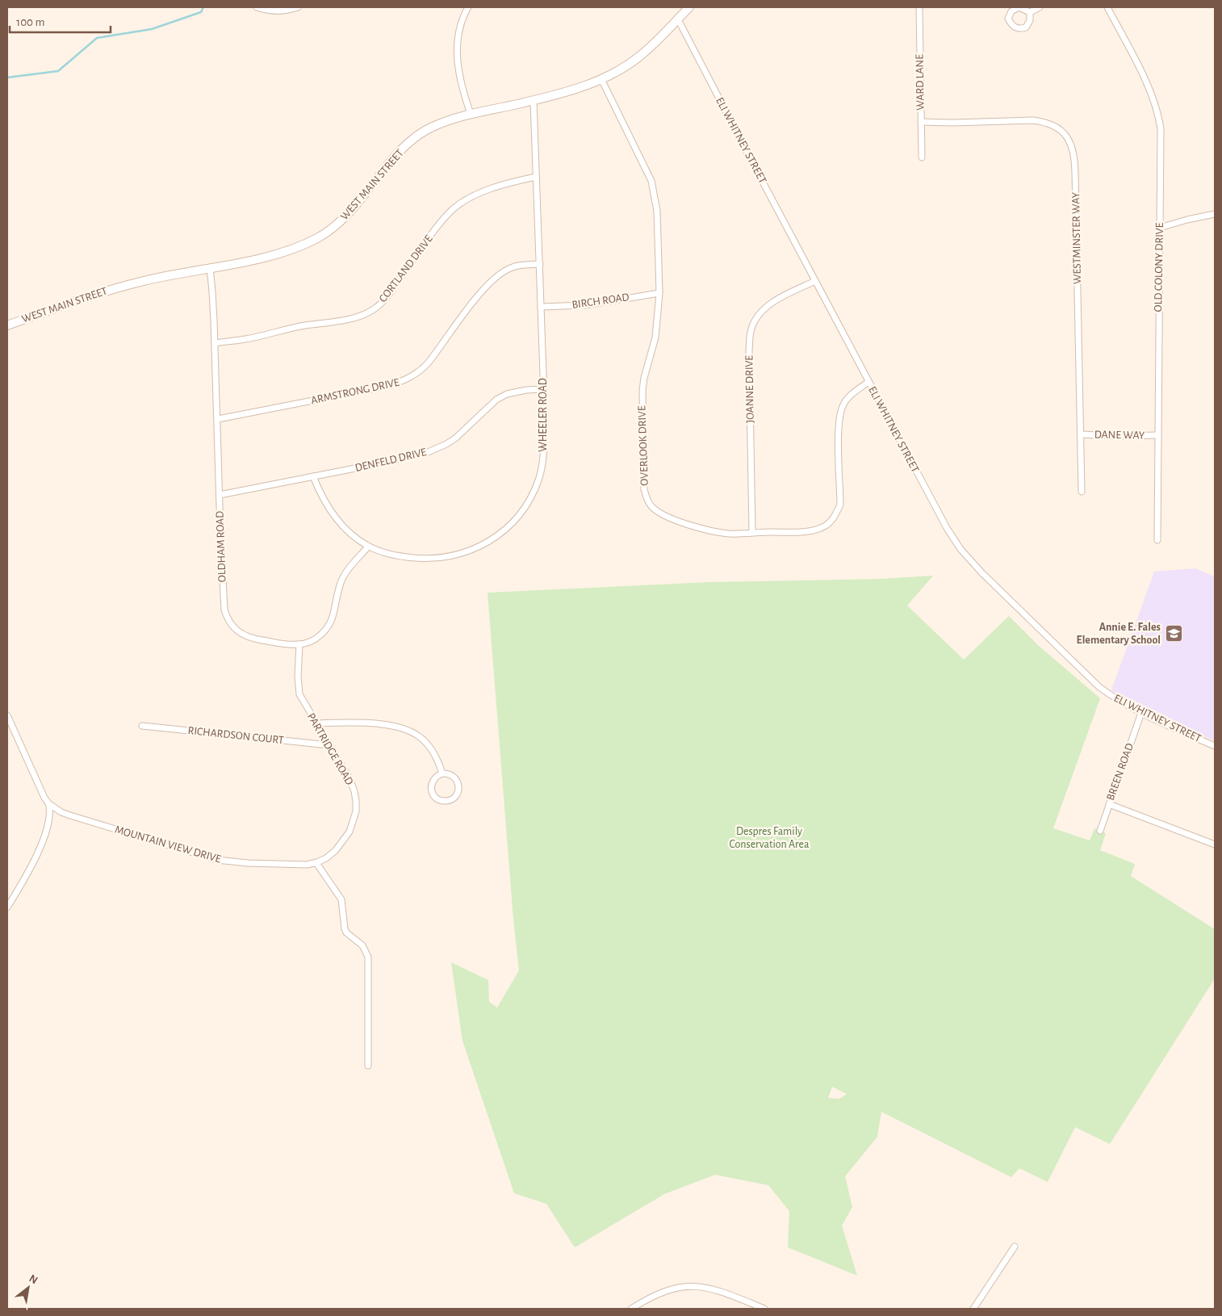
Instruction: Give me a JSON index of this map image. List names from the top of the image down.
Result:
{
  "streets": {
    "street": [
      "WARD LANE",
      "ELI WHITNEY STREET",
      "WEST MAIN STREET",
      "WESTMINSTER WAY",
      "OLD COLONY DRIVE",
      "CORTLAND DRIVE",
      "BIRCH ROAD",
      "JOANNE DRIVE",
      "ARMSTRONG DRIVE",
      "WHEELER ROAD",
      "DANE WAY",
      "OVERLOOK DRIVE",
      "DENFELD DRIVE",
      "OLDHAM ROAD",
      "RICHARDSON COURT",
      "PARTRIDGE ROAD",
      "BREEN ROAD",
      "MOUNTAIN VIEW DRIVE"
    ]
  },
  "crossings": [
    ["WARD LANE", "WESTMINSTER WAY"],
    ["ELI WHITNEY STREET", "WEST MAIN STREET"],
    ["ELI WHITNEY STREET", "JOANNE DRIVE"],
    ["ELI WHITNEY STREET", "OVERLOOK DRIVE"],
    ["ELI WHITNEY STREET", "BREEN ROAD"],
    ["WEST MAIN STREET", "WHEELER ROAD"],
    ["WEST MAIN STREET", "OVERLOOK DRIVE"],
    ["WEST MAIN STREET", "OLDHAM ROAD"],
    ["WESTMINSTER WAY", "DANE WAY"],
    ["OLD COLONY DRIVE", "DANE WAY"],
    ["CORTLAND DRIVE", "WHEELER ROAD"],
    ["CORTLAND DRIVE", "OLDHAM ROAD"],
    ["BIRCH ROAD", "WHEELER ROAD"],
    ["BIRCH ROAD", "OVERLOOK DRIVE"],
    ["JOANNE DRIVE", "OVERLOOK DRIVE"],
    ["ARMSTRONG DRIVE", "WHEELER ROAD"],
    ["ARMSTRONG DRIVE", "OLDHAM ROAD"],
    ["WHEELER ROAD", "DENFELD DRIVE"],
    ["WHEELER ROAD", "OLDHAM ROAD"],
    ["DENFELD DRIVE", "OLDHAM ROAD"],
    ["OLDHAM ROAD", "PARTRIDGE ROAD"],
    ["RICHARDSON COURT", "PARTRIDGE ROAD"],
    ["PARTRIDGE ROAD", "MOUNTAIN VIEW DRIVE"]
  ],
  "parks": ["Despres Family Conservation Area"],
  "places": {
    "school or university": ["Annie E. Fales Elementary School"]
  },
  "scale_bar": "100 m",
  "north": "top right"
}
